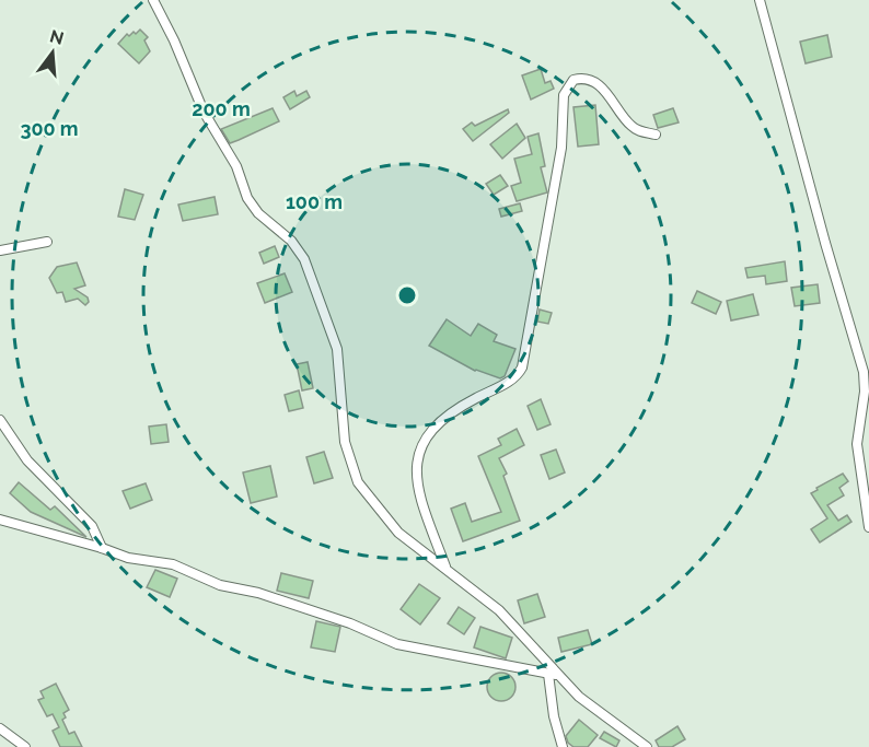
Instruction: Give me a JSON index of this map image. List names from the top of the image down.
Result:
{
  "north": "top",
  "rings": ["200 m", "300 m", "100 m"]
}
